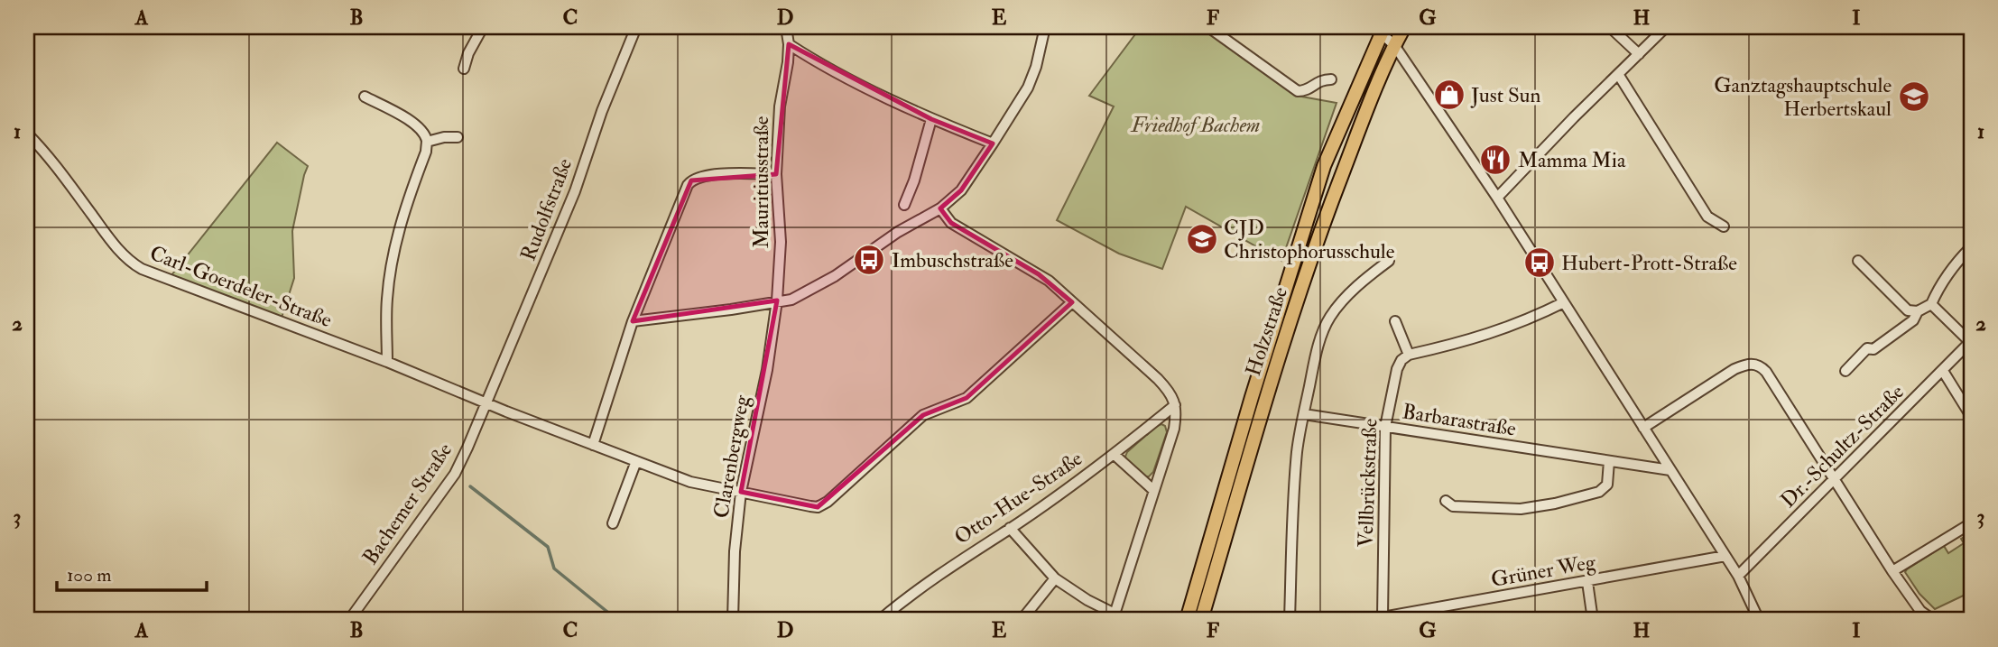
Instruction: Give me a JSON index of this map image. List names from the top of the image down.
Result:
{
  "streets": {
    "main road": ["Holzstraße"],
    "street": [
      "Mauritiusstraße",
      "Rudolfstraße",
      "Carl-Goerdeler-Straße",
      "Barbarastraße",
      "Dr.-Schultz-Straße",
      "Clarenbergweg",
      "Vellbrückstraße",
      "Otto-Hue-Straße",
      "Bachemer Straße",
      "Grüner Weg"
    ]
  },
  "crossings": [
    ["Mauritiusstraße", "Clarenbergweg"],
    ["Rudolfstraße", "Carl-Goerdeler-Straße"],
    ["Rudolfstraße", "Bachemer Straße"],
    ["Carl-Goerdeler-Straße", "Clarenbergweg"],
    ["Carl-Goerdeler-Straße", "Bachemer Straße"],
    ["Barbarastraße", "Vellbrückstraße"],
    ["Vellbrückstraße", "Grüner Weg"]
  ],
  "parks": ["Friedhof Bachem"],
  "places": {
    "shop": ["Just Sun"],
    "school or university": ["Ganztagshauptschule Herbertskaul", "CJD Christophorusschule"],
    "restaurant": ["Mamma Mia"],
    "bus stop": ["Imbuschstraße", "Hubert-Prott-Straße"]
  },
  "scale_bar": "100 m",
  "grid": {
    "columns": [
      "A",
      "B",
      "C",
      "D",
      "E",
      "F",
      "G",
      "H",
      "I"
    ],
    "rows": ["1", "2", "3"]
  }
}
